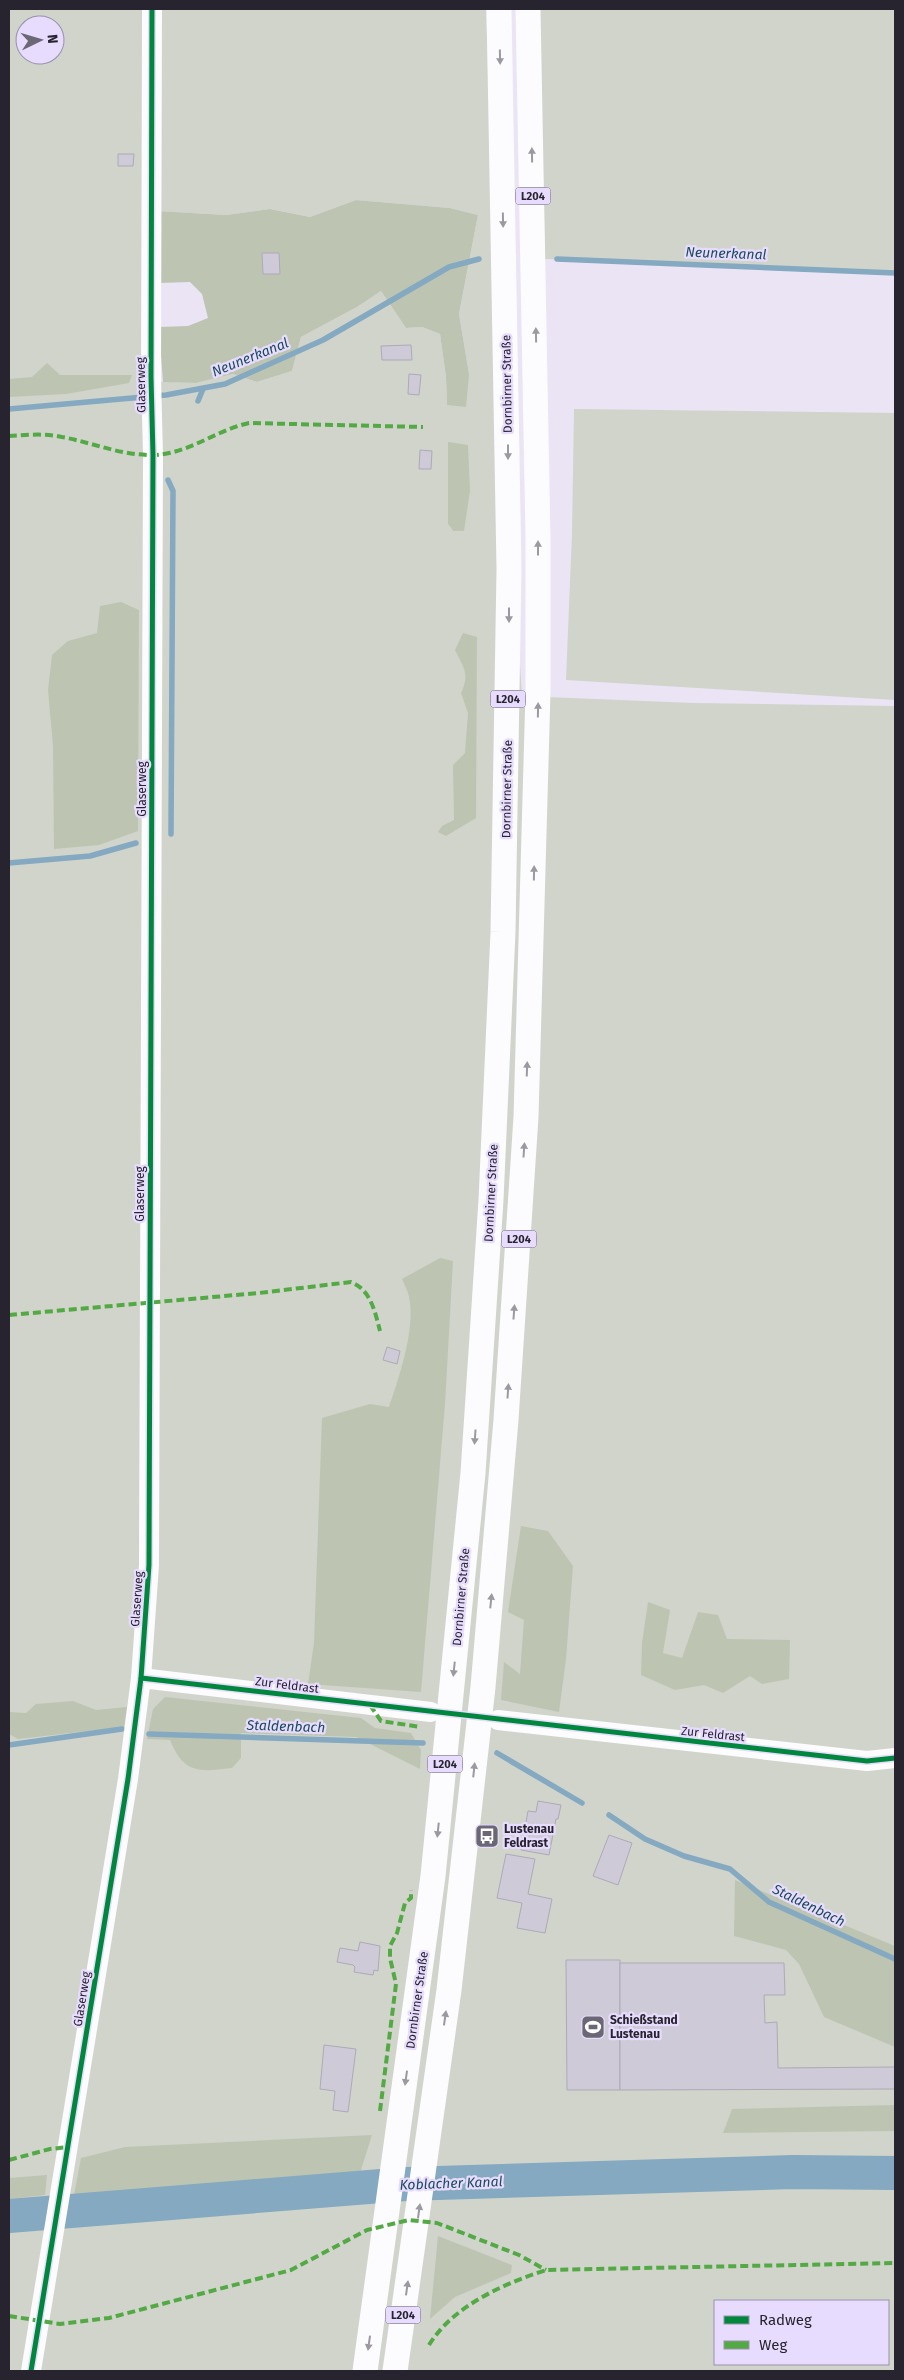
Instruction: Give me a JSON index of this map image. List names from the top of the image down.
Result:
{
  "streets": {
    "main road": ["L204", "Dornbirner Straße"],
    "street": ["Glaserweg", "Zur Feldrast"]
  },
  "crossings": [
    ["Glaserweg", "Zur Feldrast"]
  ],
  "water": ["Neunerkanal", "Staldenbach", "Koblacher Kanal"],
  "places": {
    "bus stop": ["Lustenau Feldrast"],
    "sports": ["Schießstand Lustenau"]
  },
  "legend": ["Radweg", "Weg"],
  "north": "right"
}
